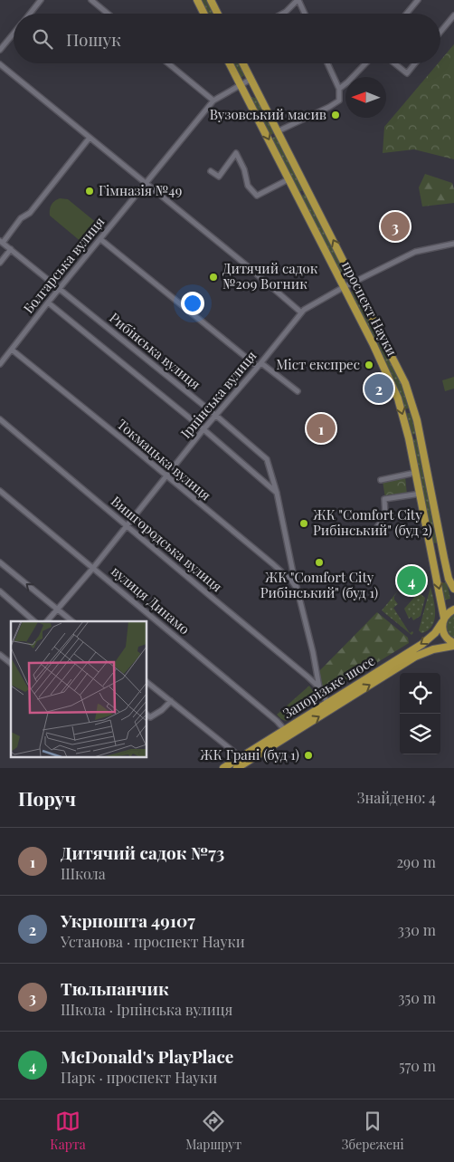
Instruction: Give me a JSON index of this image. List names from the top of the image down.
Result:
{
  "streets": {
    "main road": ["проспект Науки", "Запорізьке шосе"],
    "street": [
      "Болгарська вулиця",
      "Рибінська вулиця",
      "Ірпінська вулиця",
      "Токмацька вулиця",
      "Вишгородська вулиця",
      "вулиця Динамо"
    ]
  },
  "crossings": [
    ["Болгарська вулиця", "проспект Науки"],
    ["Болгарська вулиця", "Рибінська вулиця"],
    ["Болгарська вулиця", "Токмацька вулиця"],
    ["проспект Науки", "Ірпінська вулиця"],
    ["проспект Науки", "Запорізьке шосе"],
    ["Рибінська вулиця", "Ірпінська вулиця"],
    ["Рибінська вулиця", "Токмацька вулиця"],
    ["Рибінська вулиця", "Вишгородська вулиця"],
    ["Ірпінська вулиця", "Токмацька вулиця"],
    ["Ірпінська вулиця", "Вишгородська вулиця"],
    ["Ірпінська вулиця", "вулиця Динамо"],
    ["вулиця Динамо", "Запорізьке шосе"]
  ],
  "places": [
    "Вузовський масив",
    "Гімназія №49",
    "Дитячий садок №209 Вогник",
    "Міст експрес",
    "ЖК \"Comfort City Рибінський\" (буд 2)",
    "ЖК \"Comfort City Рибінський\" (буд 1)",
    "ЖК Грані (буд 1)"
  ],
  "north": "left",
  "page": {
    "search": "Пошук",
    "pins": [
      "3",
      "2",
      "1",
      "4"
    ],
    "heading": ["Поруч", "Знайдено: 4"],
    "list": [
      {
        "mark": "1",
        "name": "Дитячий садок №73",
        "note": "Школа",
        "value": "290 m"
      },
      {
        "mark": "2",
        "name": "Укрпошта 49107",
        "note": "Установа · проспект Науки",
        "value": "330 m"
      },
      {
        "mark": "3",
        "name": "Тюльпанчик",
        "note": "Школа · Ірпінська вулиця",
        "value": "350 m"
      },
      {
        "mark": "4",
        "name": "McDonald's PlayPlace",
        "note": "Парк · проспект Науки",
        "value": "570 m"
      }
    ],
    "nav": ["Карта", "Маршрут", "Збережені"]
  }
}
